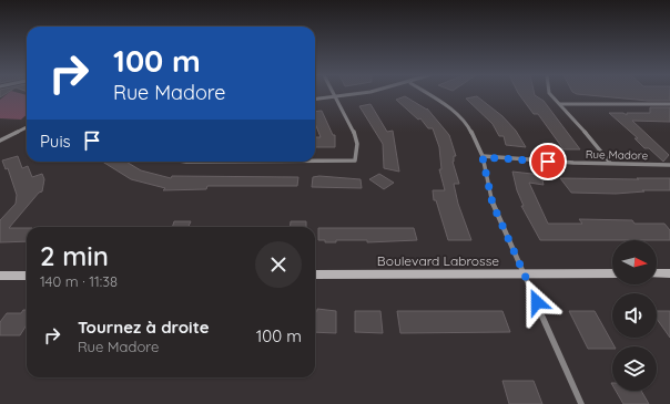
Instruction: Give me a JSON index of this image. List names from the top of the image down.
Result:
{
  "streets": {
    "main road": ["Boulevard Labrosse"],
    "street": ["Rue Madore"]
  },
  "north": "right",
  "page": {
    "turn": ["100 m", "Rue Madore"],
    "then": "Puis",
    "heading": ["2 min", "140 m · 11:38"],
    "list": [
      {
        "name": "Tournez à droite",
        "note": "Rue Madore",
        "value": "100 m"
      }
    ]
  }
}
